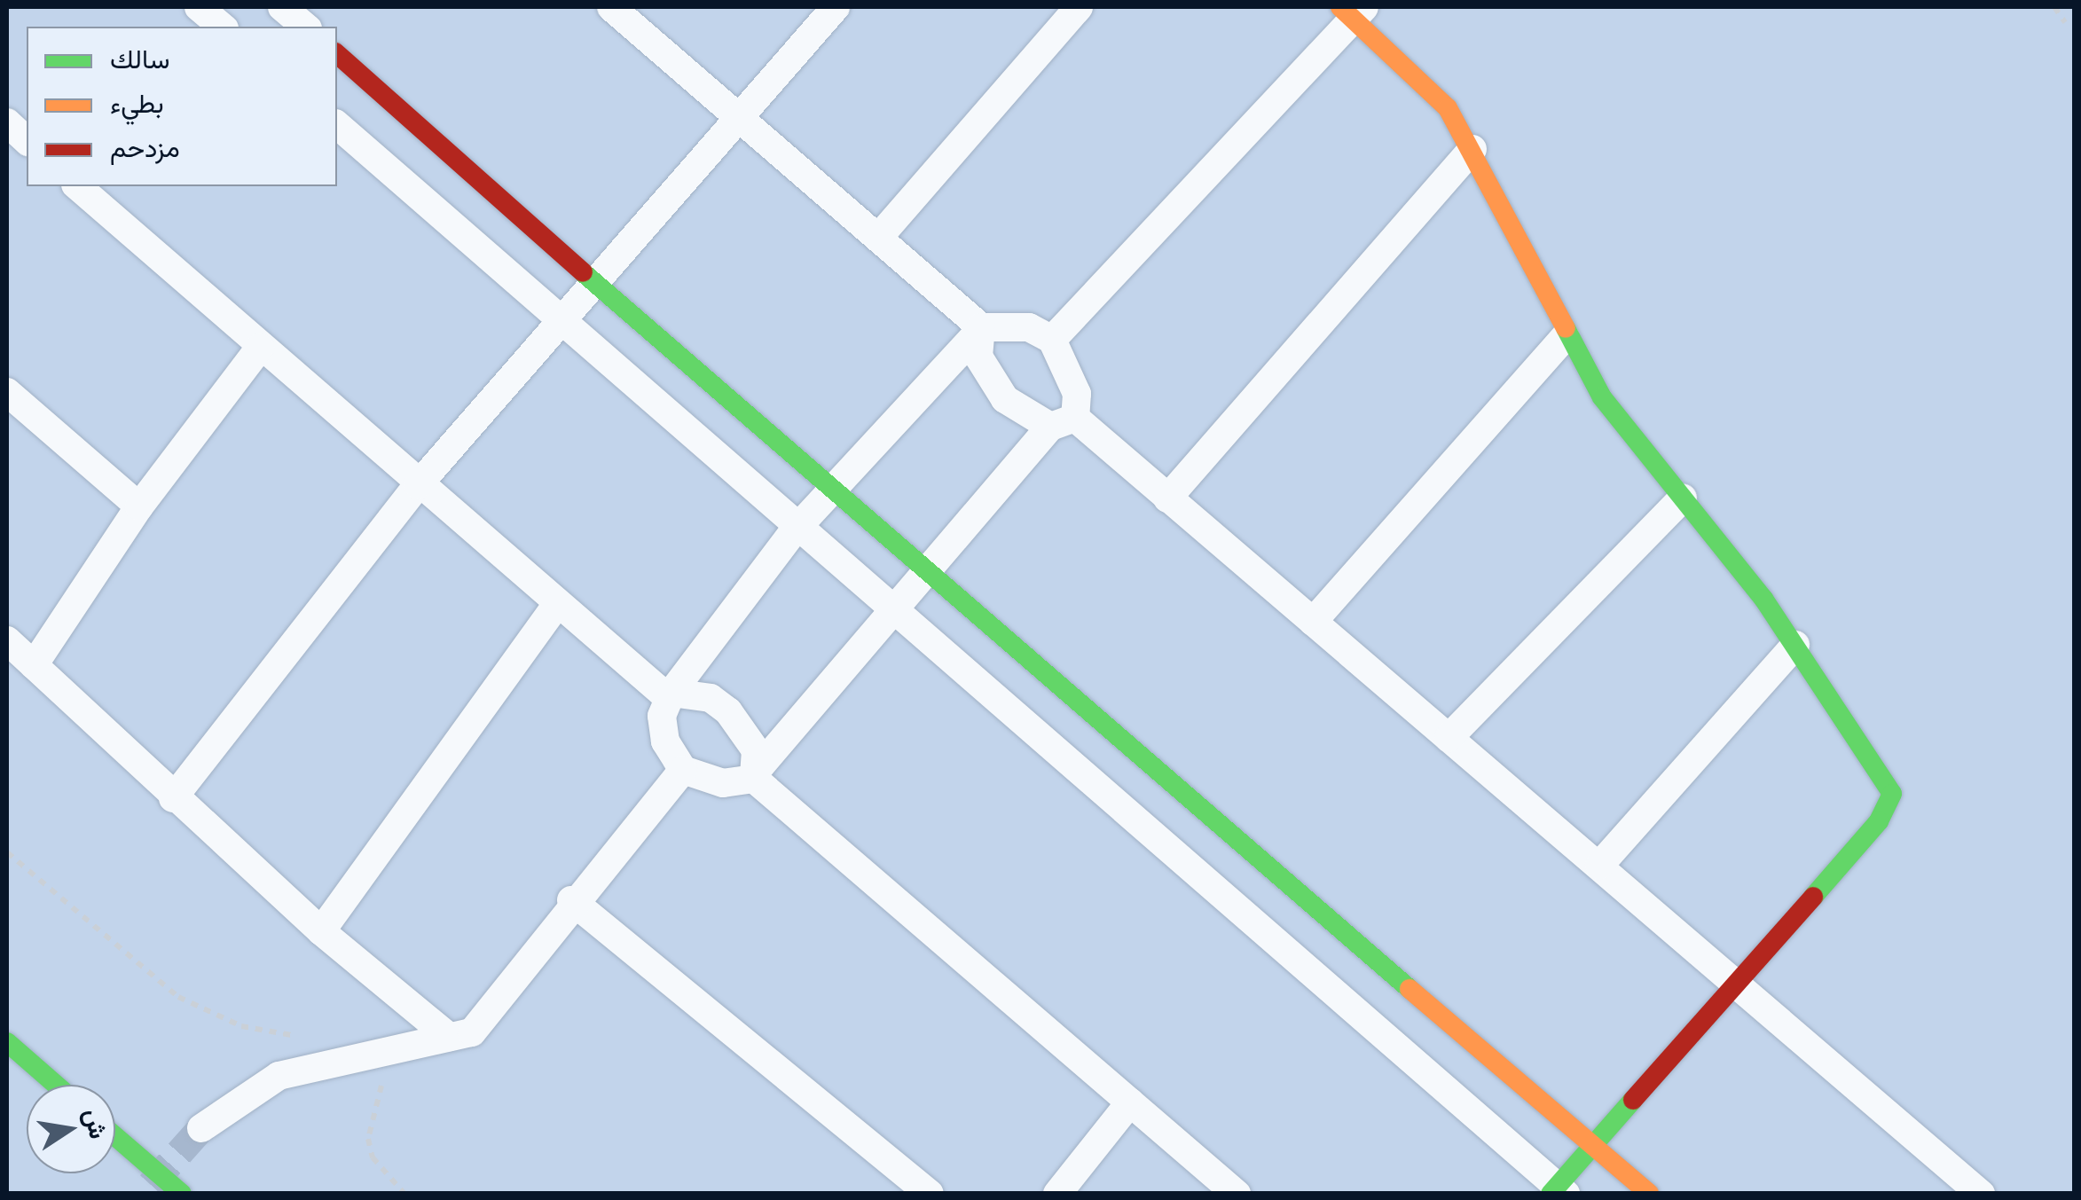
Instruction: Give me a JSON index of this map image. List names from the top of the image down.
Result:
{
  "legend": ["سالك", "بطيء", "مزدحم"],
  "north": "right"
}
